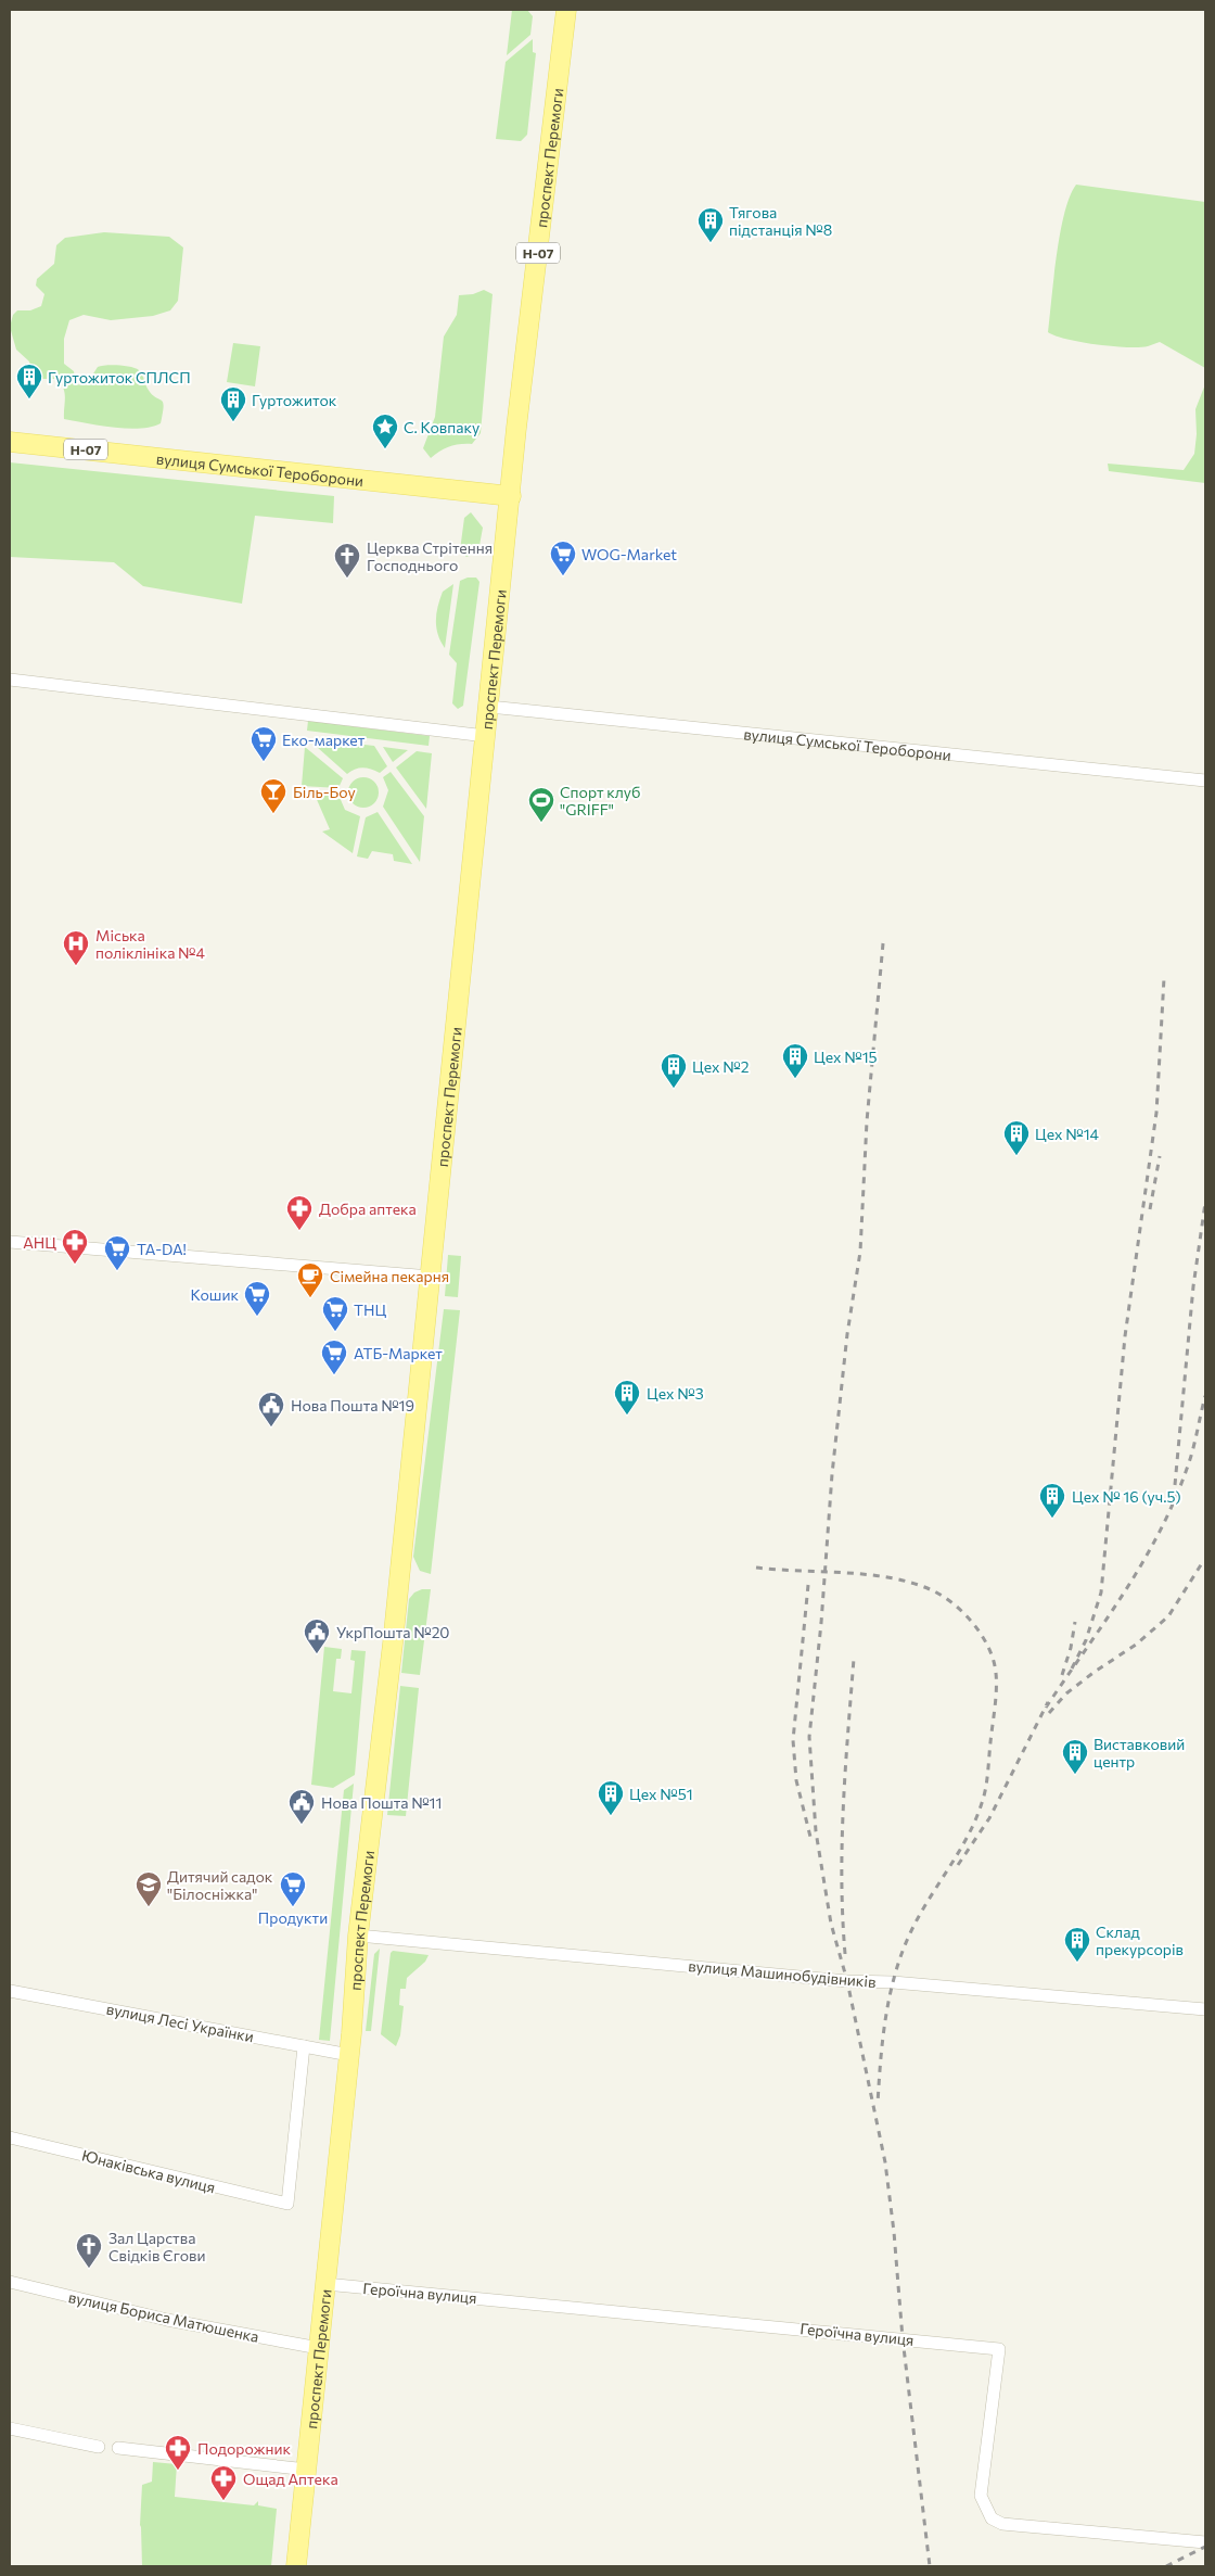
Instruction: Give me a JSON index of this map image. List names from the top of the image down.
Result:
{
  "streets": {
    "main road": ["проспект Перемоги", "Н-07", "вулиця Сумської Тероборони"],
    "street": [
      "вулиця Машинобудівників",
      "вулиця Лесі Українки",
      "Юнаківська вулиця",
      "Героїчна вулиця",
      "вулиця Бориса Матюшенка"
    ]
  },
  "crossings": [
    ["проспект Перемоги", "вулиця Сумської Тероборони"],
    ["проспект Перемоги", "вулиця Машинобудівників"],
    ["проспект Перемоги", "вулиця Лесі Українки"],
    ["проспект Перемоги", "Героїчна вулиця"],
    ["проспект Перемоги", "вулиця Бориса Матюшенка"],
    ["вулиця Лесі Українки", "Юнаківська вулиця"]
  ],
  "places": {
    "building": [
      "Тягова підстанція №8",
      "Гуртожиток СПЛСП",
      "Гуртожиток",
      "Цех №15",
      "Цех №2",
      "Цех №14",
      "Цех №3",
      "Цех № 16 (уч.5)",
      "Виставковий центр",
      "Цех №51",
      "Склад прекурсорів"
    ],
    "place": ["С. Ковпаку"],
    "supermarket": [
      "WOG-Market",
      "Еко-маркет",
      "TA-DA!",
      "Кошик",
      "ТНЦ",
      "АТБ-Маркет",
      "Продукти"
    ],
    "church": ["Церква Стрітення Господнього", "Зал Царства Свідків Єгови"],
    "bar": ["Біль-Боу"],
    "sports": ["Спорт клуб \"GRIFF\""],
    "hospital": ["Міська поліклініка №4"],
    "pharmacy": [
      "Добра аптека",
      "АНЦ",
      "Подорожник",
      "Ощад Аптека"
    ],
    "cafe": ["Сімейна пекарня"],
    "public building": ["Нова Пошта №19", "УкрПошта №20", "Нова Пошта №11"],
    "school or university": ["Дитячий садок \"Білосніжка\""]
  }
}
